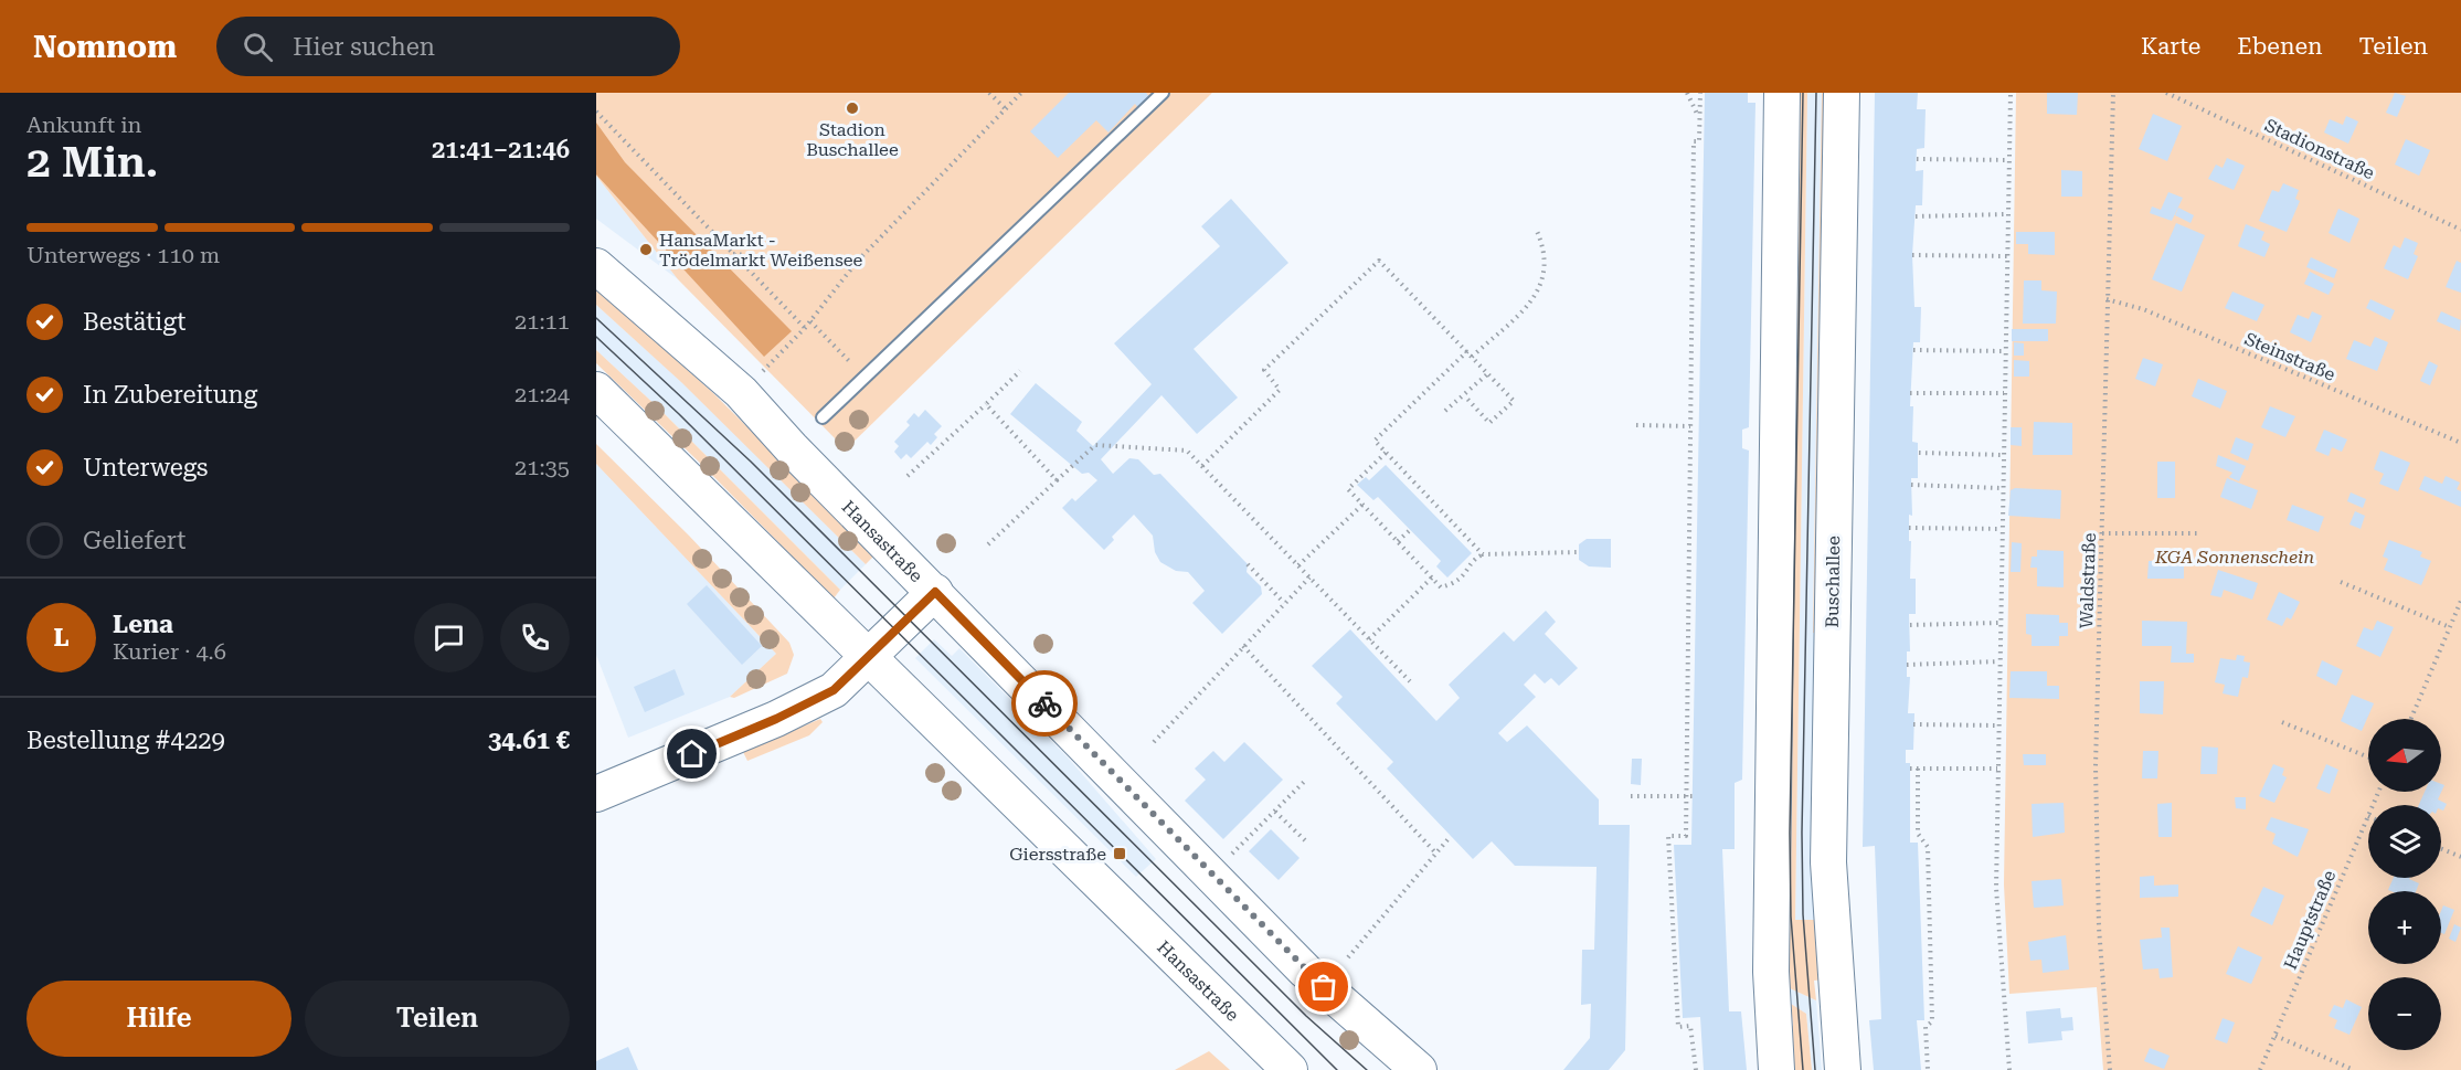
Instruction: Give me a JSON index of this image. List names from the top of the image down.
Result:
{
  "streets": {
    "main road": ["Hansastraße", "Buschallee"],
    "path": [
      "Stadionstraße",
      "Steinstraße",
      "Waldstraße",
      "Hauptstraße"
    ]
  },
  "crossings": [
    ["Steinstraße", "Waldstraße"]
  ],
  "parks": ["KGA Sonnenschein"],
  "places": {
    "other": ["Stadion Buschallee", "HansaMarkt - Trödelmarkt Weißensee"],
    "transit": ["Giersstraße"]
  },
  "north": "left",
  "page": {
    "header": "Nomnom",
    "search": "Hier suchen",
    "nav": ["Karte", "Ebenen", "Teilen"],
    "heading": ["2 Min.", "Ankunft in", "21:41–21:46"],
    "panel": [
      "Lena",
      "Kurier · 4.6",
      "Bestellung #4229",
      "34.61 €"
    ],
    "bar": "Unterwegs · 110 m",
    "list": [
      ["Bestätigt", "21:11"],
      ["In Zubereitung", "21:24"],
      ["Unterwegs", "21:35"],
      "Geliefert"
    ],
    "round": "L",
    "map_buttons": ["+", "−"],
    "buttons": ["Hilfe", "Teilen"]
  }
}
